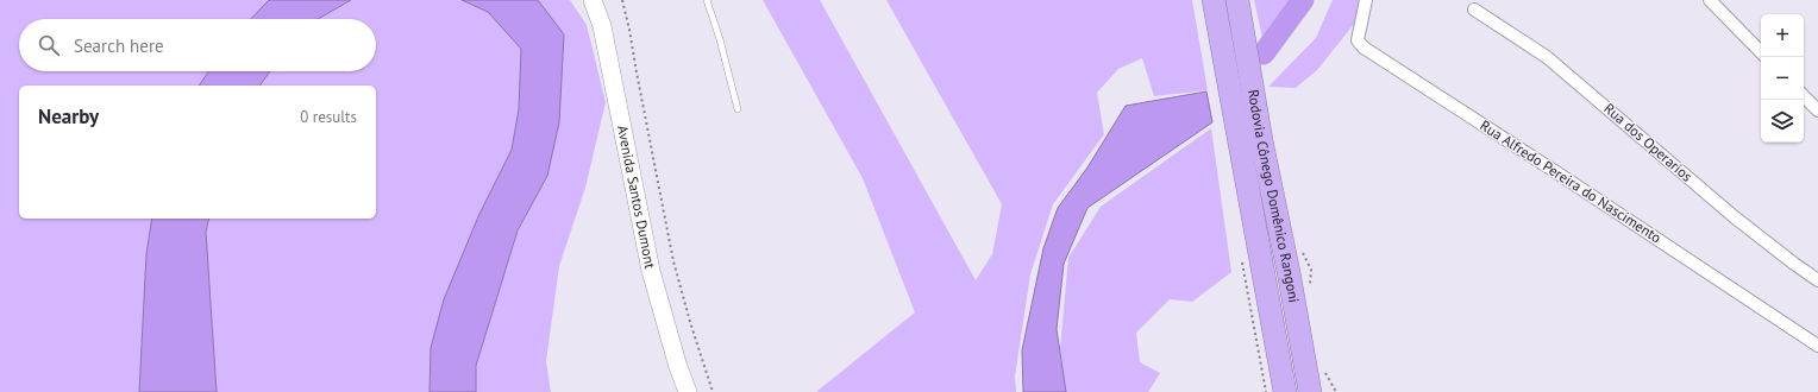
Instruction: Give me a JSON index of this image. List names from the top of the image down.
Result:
{
  "streets": {
    "highway": ["Rodovia Cônego Domênico Rangoni"],
    "main road": ["Avenida Santos Dumont"],
    "street": ["Rua dos Operarios", "Rua Alfredo Pereira do Nascimento"]
  },
  "page": {
    "map_buttons": ["+", "−"],
    "search": "Search here",
    "heading": ["Nearby", "0 results"]
  }
}
